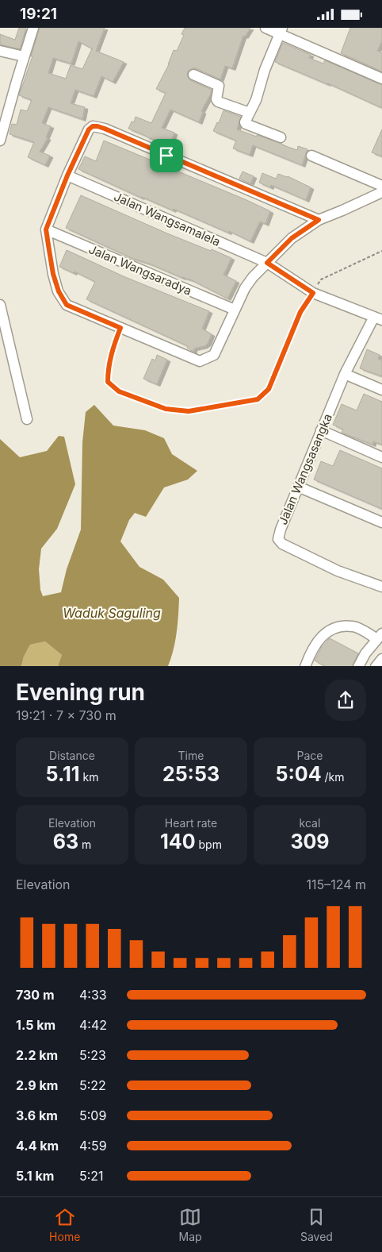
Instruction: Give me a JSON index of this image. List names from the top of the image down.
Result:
{
  "streets": {
    "street": ["Jalan Wangsamalela", "Jalan Wangsaradya", "Jalan Wangsasangka"]
  },
  "crossings": [
    ["Jalan Wangsamalela", "Jalan Wangsasangka"]
  ],
  "water": ["Waduk Saguling"],
  "page": {
    "status": "19:21",
    "heading": ["Evening run", "19:21 · 7 × 730 m"],
    "stats": [
      ["Distance", "5.11 km"],
      ["Time", "25:53"],
      ["Pace", "5:04 /km"],
      ["Elevation", "63 m"],
      ["Heart rate", "140 bpm"],
      ["kcal", "309"]
    ],
    "chart": ["Elevation", "115–124 m"],
    "list": [
      {
        "name": "730 m",
        "note": "4:33"
      },
      {
        "name": "1.5 km",
        "note": "4:42"
      },
      {
        "name": "2.2 km",
        "note": "5:23"
      },
      {
        "name": "2.9 km",
        "note": "5:22"
      },
      {
        "name": "3.6 km",
        "note": "5:09"
      },
      {
        "name": "4.4 km",
        "note": "4:59"
      },
      {
        "name": "5.1 km",
        "note": "5:21"
      }
    ],
    "tabs": ["Home", "Map", "Saved"]
  }
}
